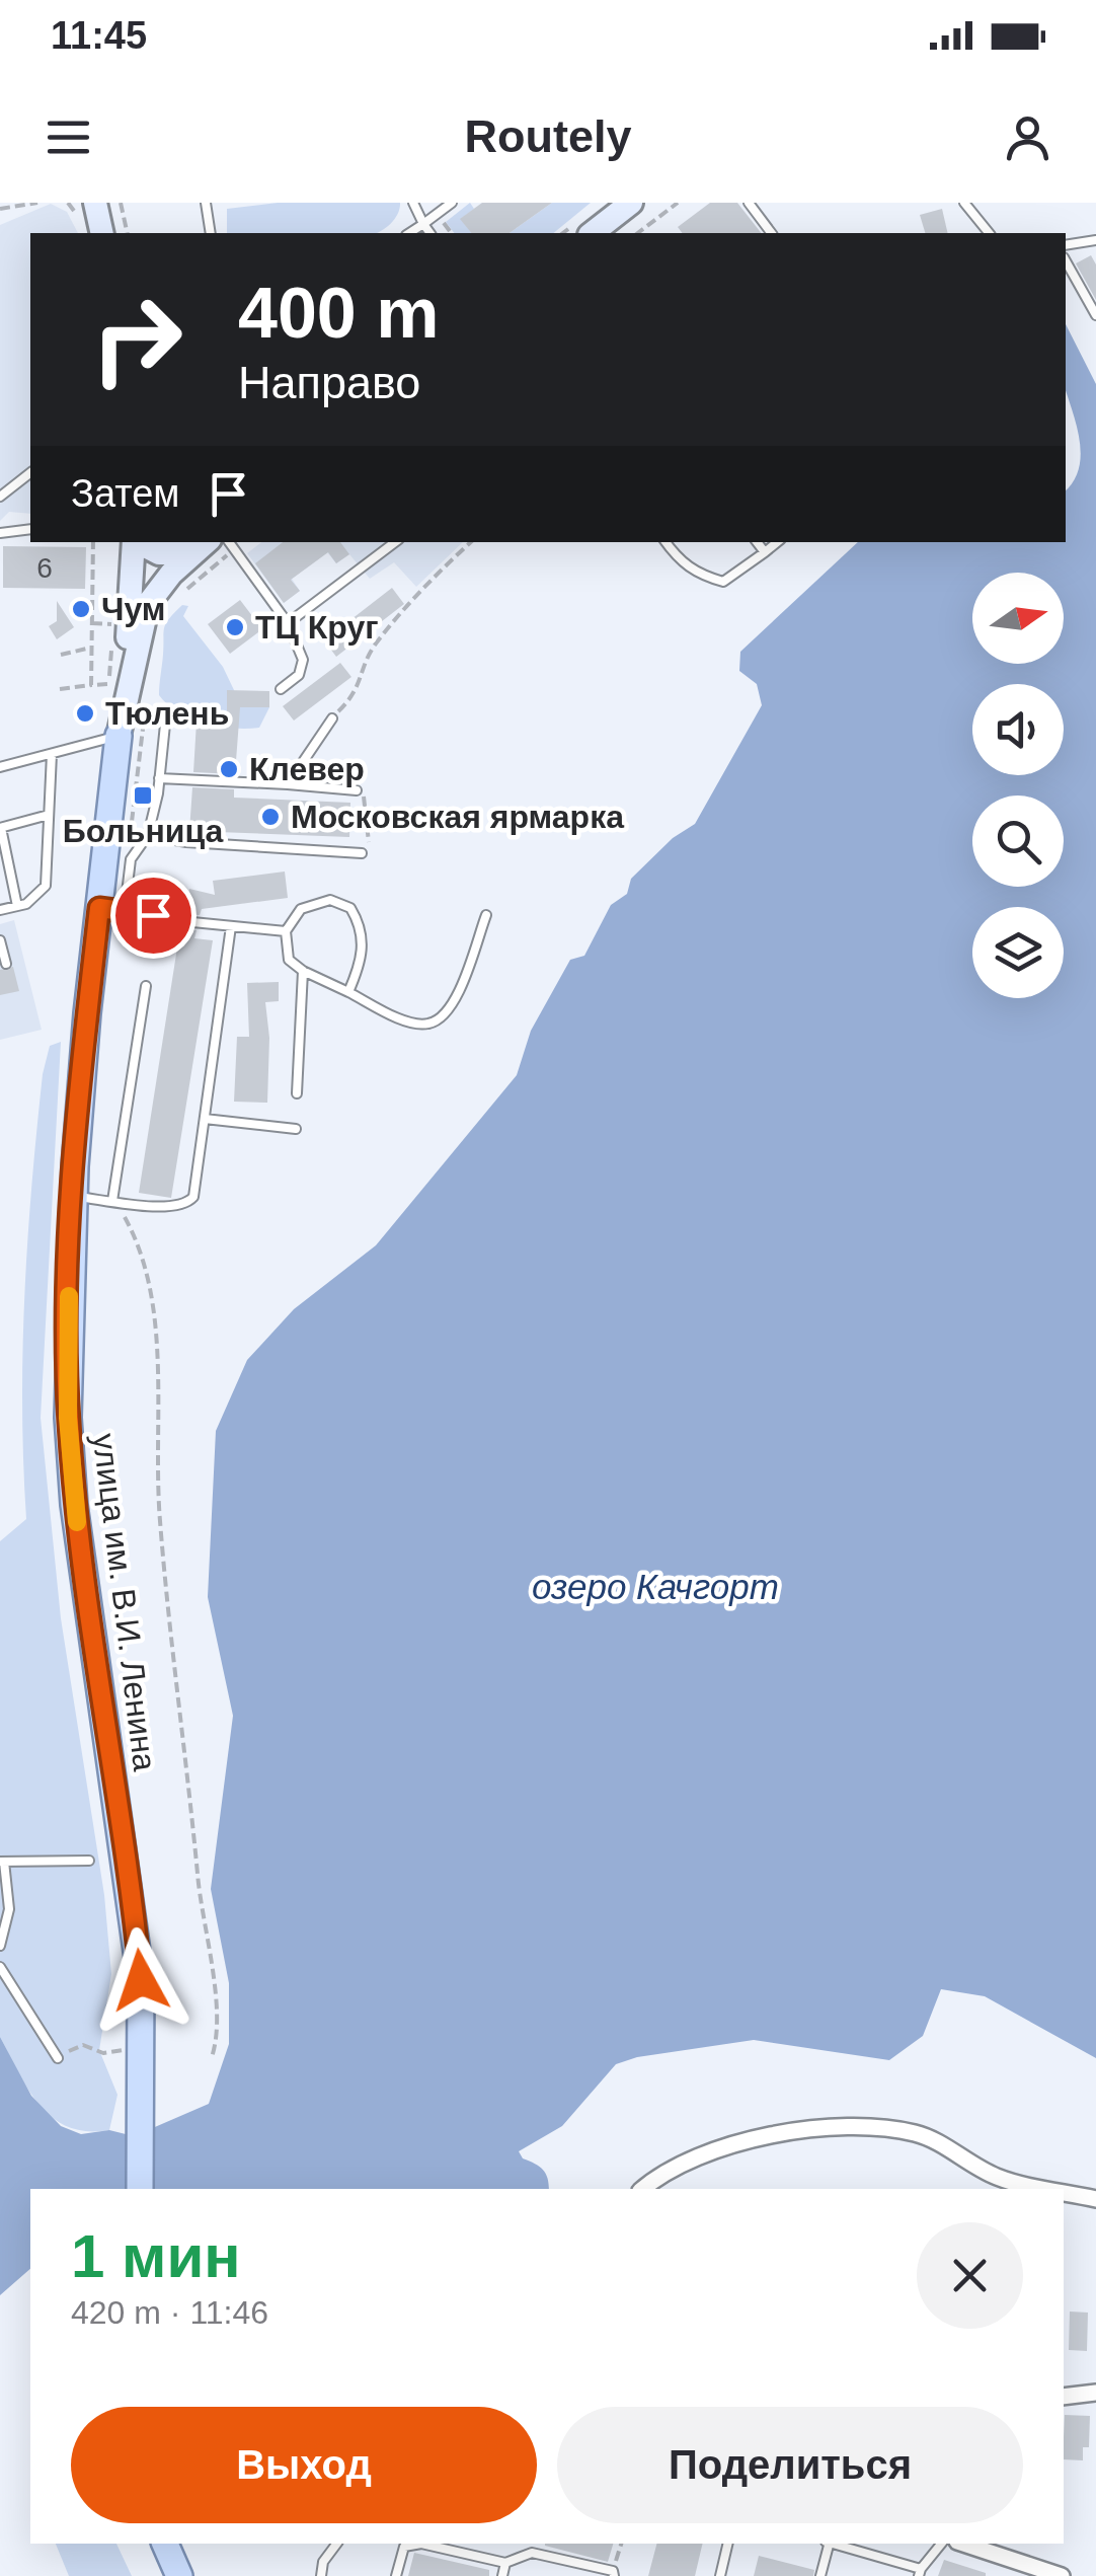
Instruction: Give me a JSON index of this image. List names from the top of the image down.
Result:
{
  "streets": {
    "main road": ["улица им. В.И. Ленина"]
  },
  "water": ["озеро Качгорт"],
  "places": {
    "other": [
      "Чум",
      "ТЦ Круг",
      "Тюлень",
      "Клевер",
      "Московская ярмарка"
    ],
    "transit": ["Больница"]
  },
  "house_numbers": ["6"],
  "north": "right",
  "page": {
    "status": "11:45",
    "header": "Routely",
    "turn": ["400 m", "Направо"],
    "then": "Затем",
    "heading": ["1 мин", "420 m · 11:46"],
    "buttons": ["Выход", "Поделиться"]
  }
}
